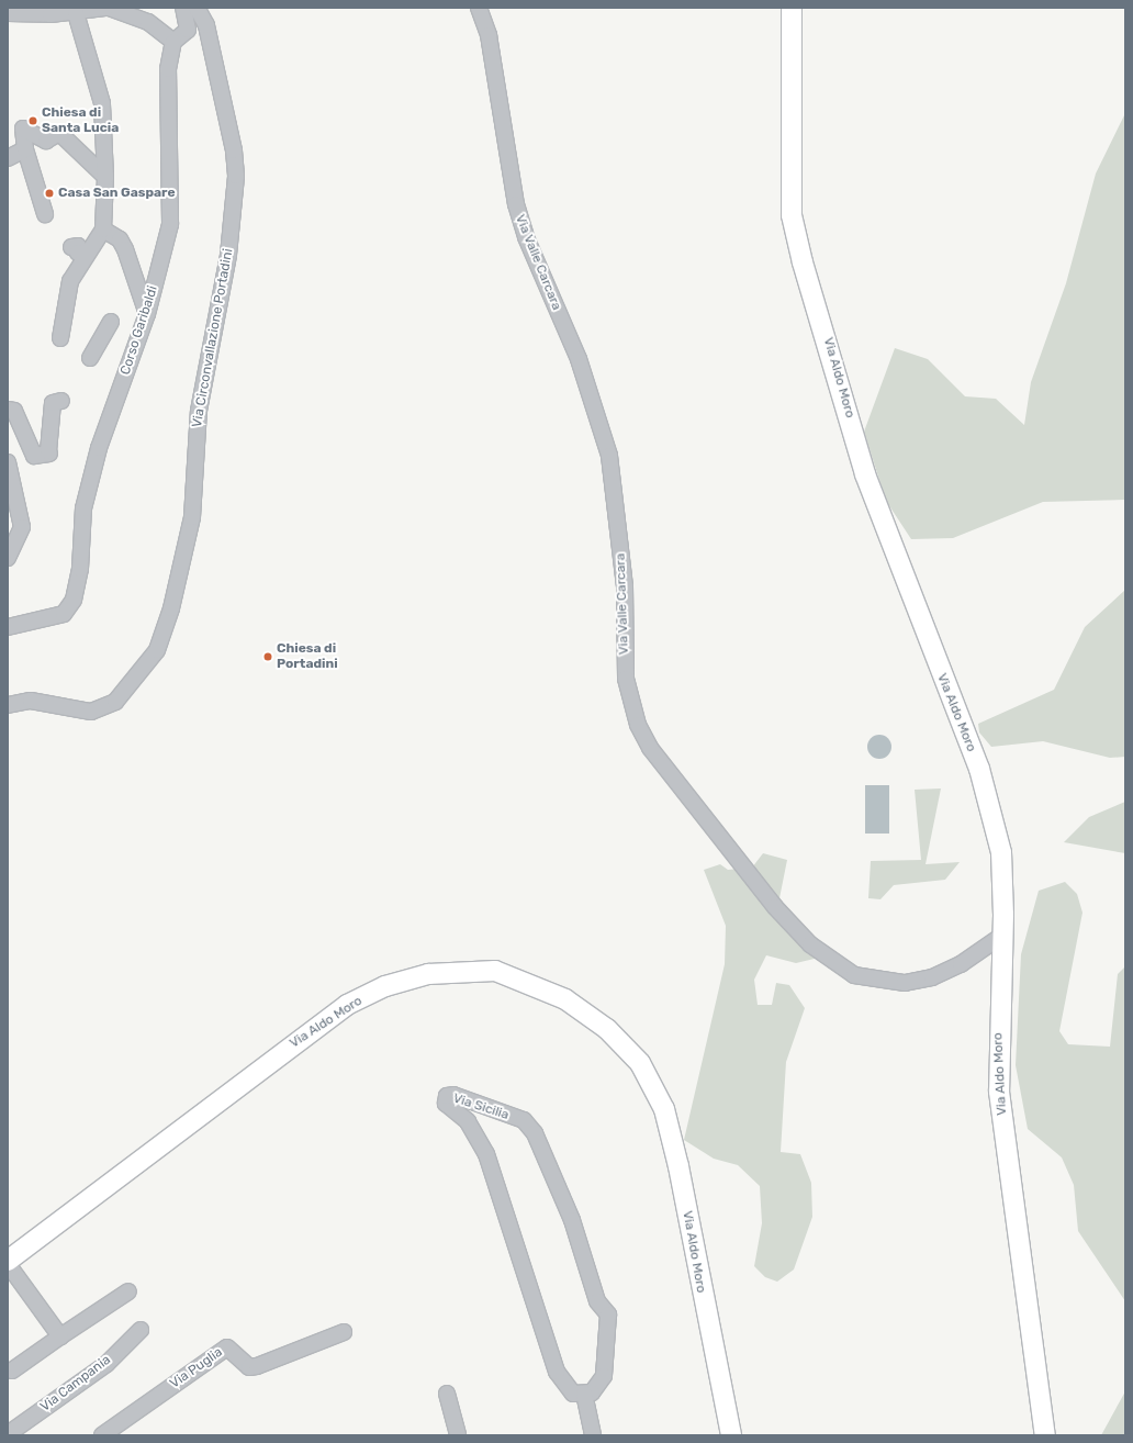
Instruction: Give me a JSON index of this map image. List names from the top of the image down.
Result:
{
  "streets": {
    "main road": ["Via Aldo Moro"],
    "street": [
      "Via Valle Carcara",
      "Corso Garibaldi",
      "Via Circonvallazione Portadini",
      "Via Sicilia",
      "Via Puglia",
      "Via Campania"
    ]
  },
  "crossings": [
    ["Via Valle Carcara", "Via Aldo Moro"]
  ],
  "places": ["Chiesa di Santa Lucia", "Casa San Gaspare", "Chiesa di Portadini"]
}
